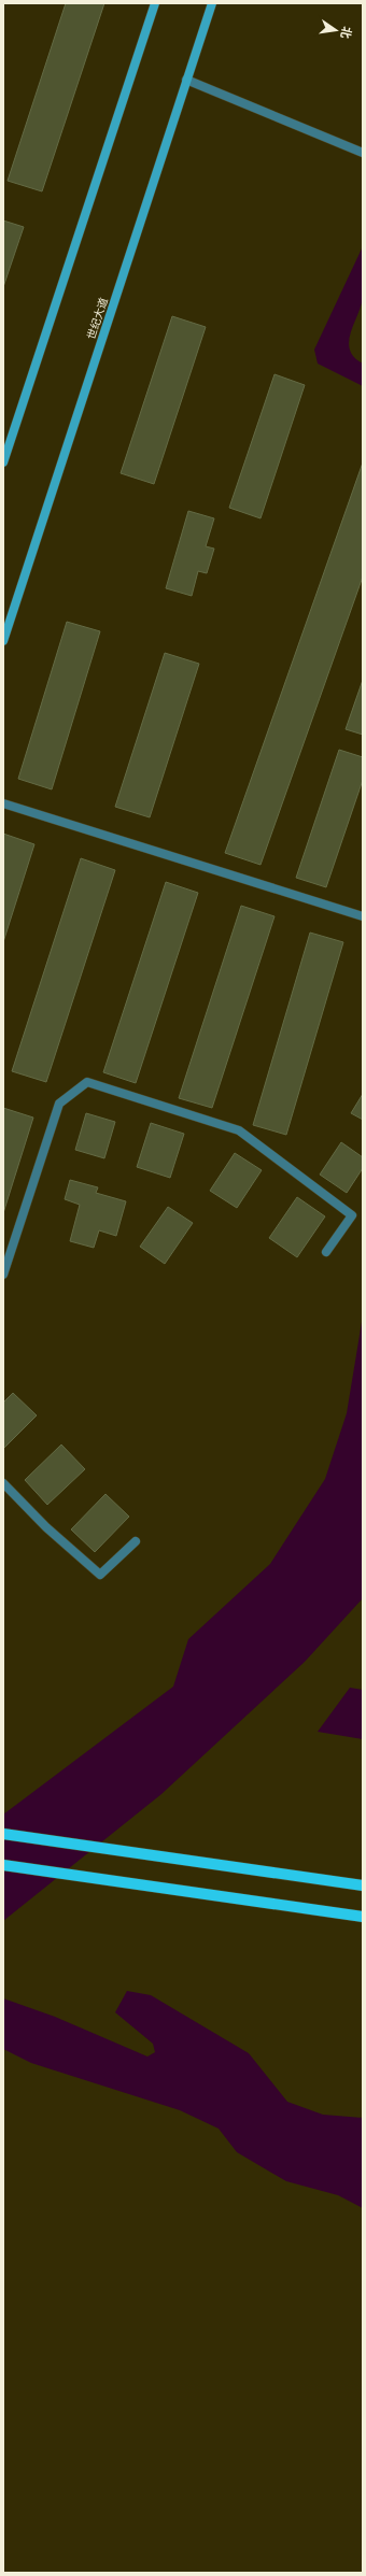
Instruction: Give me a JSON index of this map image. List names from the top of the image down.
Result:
{
  "streets": {
    "main road": ["世纪大道"]
  },
  "north": "right"
}
